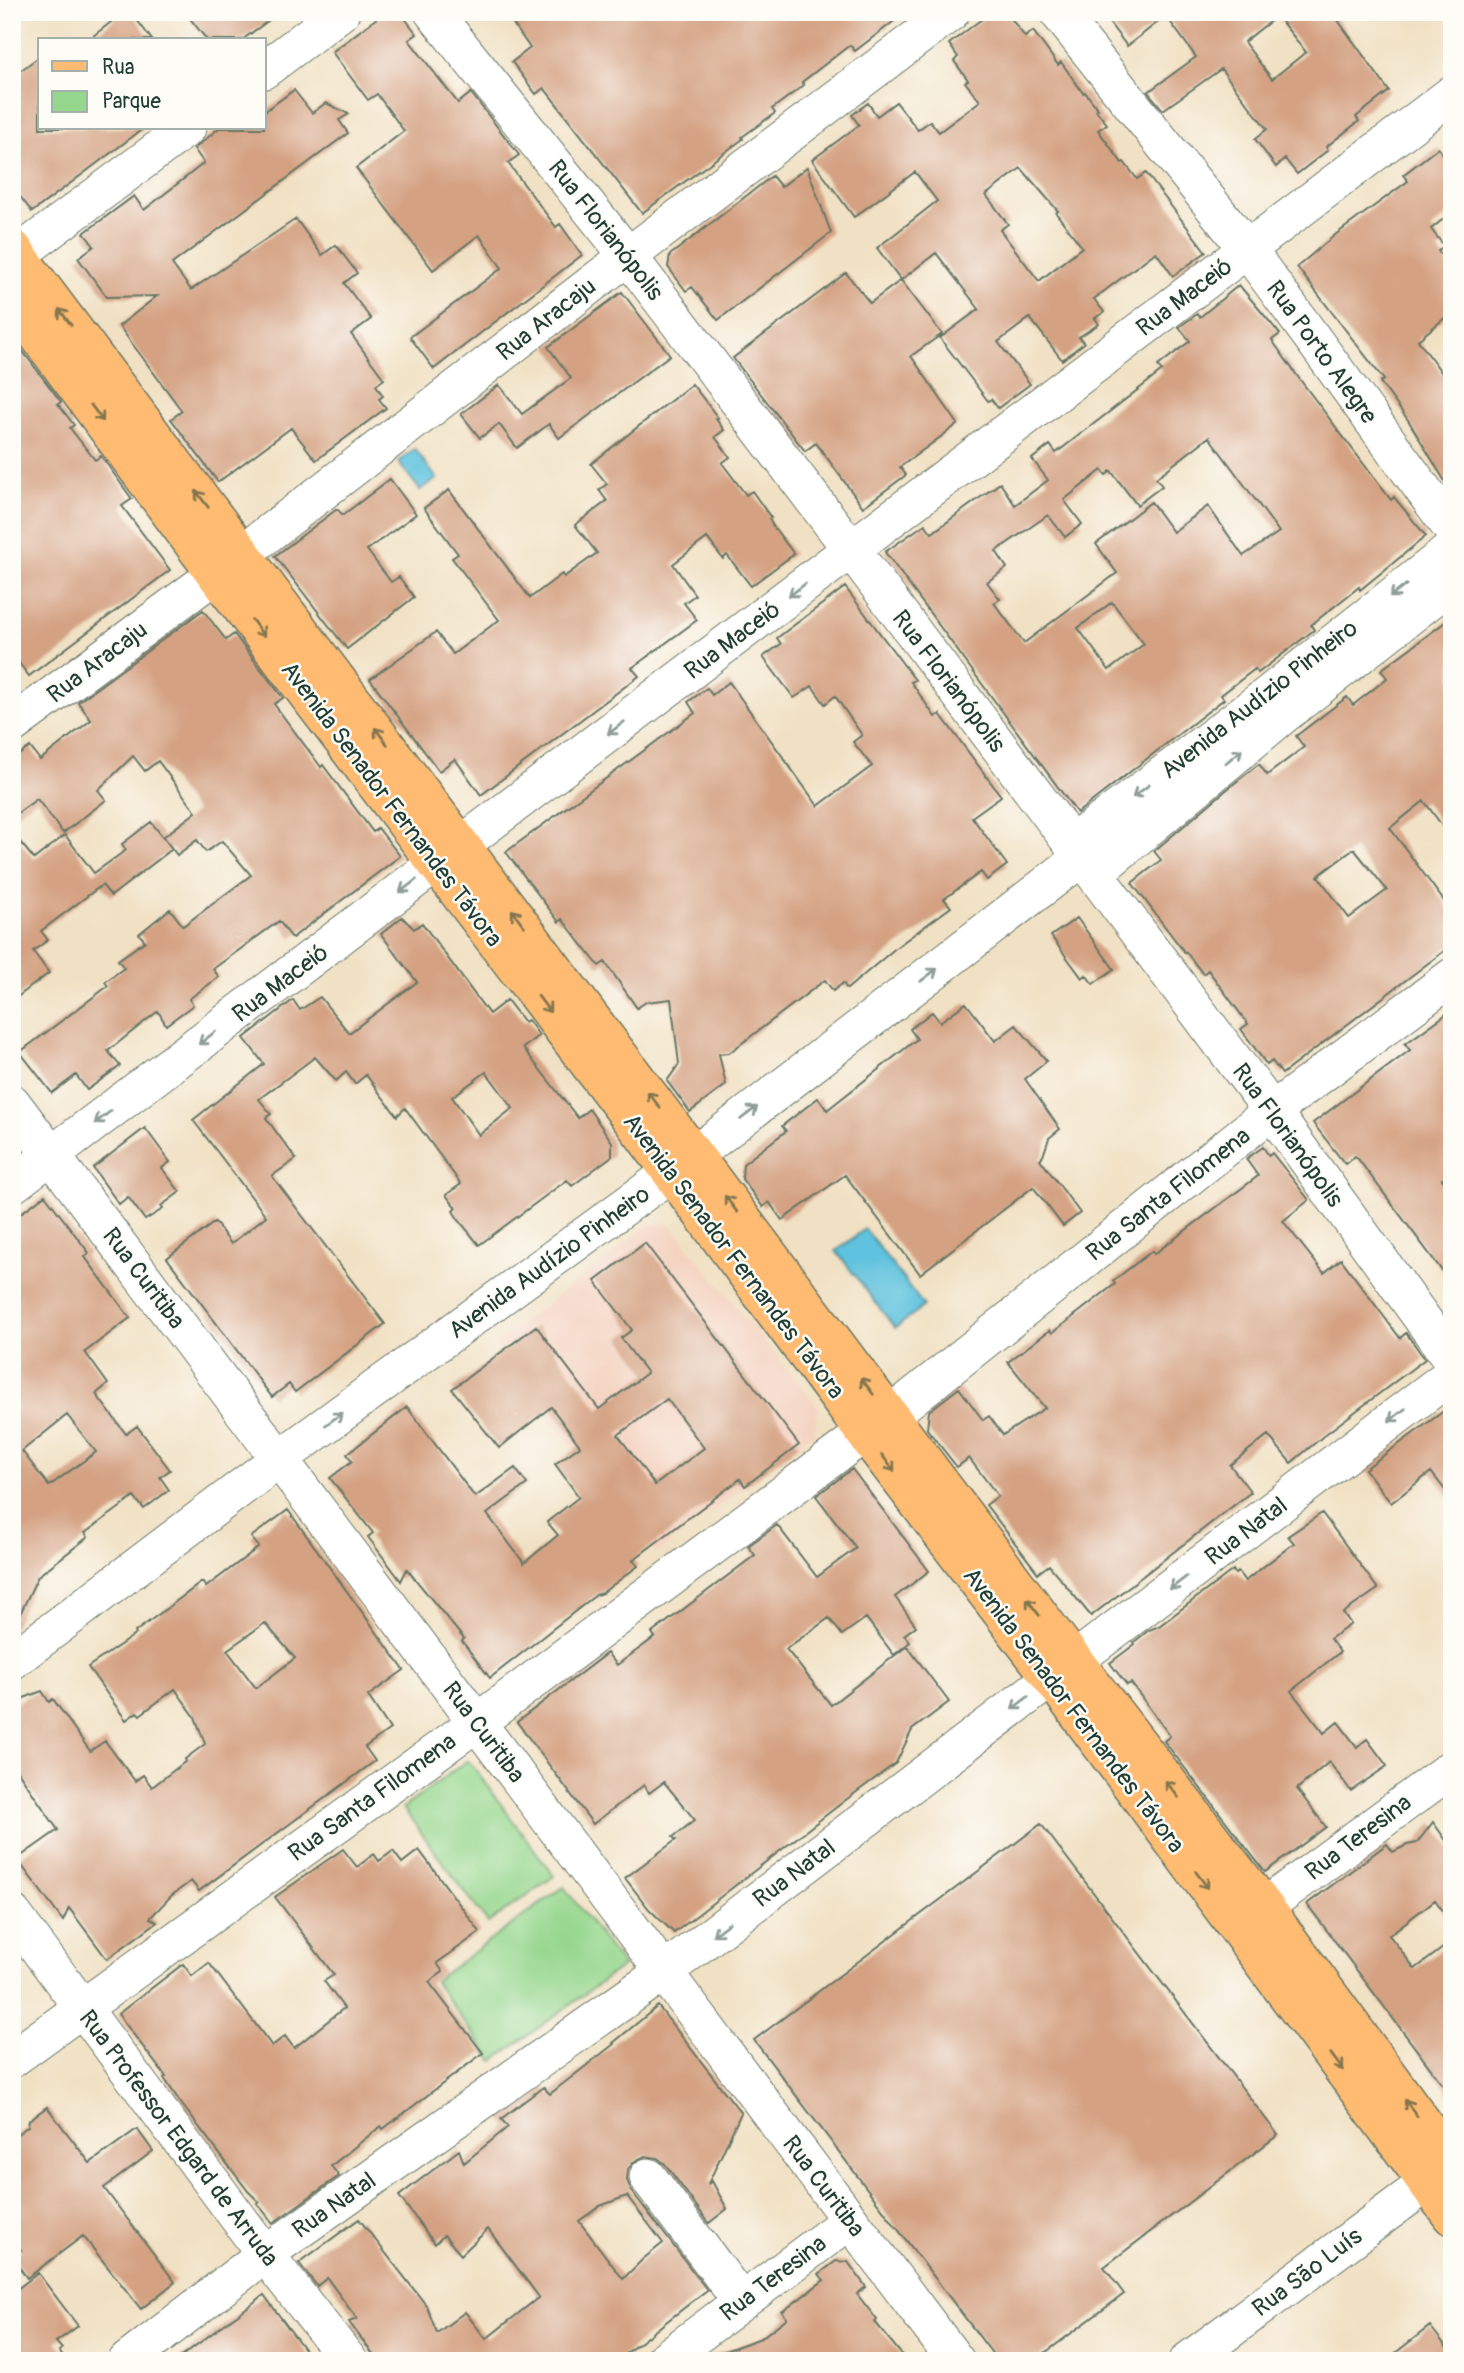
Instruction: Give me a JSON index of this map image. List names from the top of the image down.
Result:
{
  "streets": {
    "main road": ["Avenida Senador Fernandes Távora"],
    "street": [
      "Rua Florianópolis",
      "Rua Maceió",
      "Rua Aracaju",
      "Rua Porto Alegre",
      "Avenida Audízio Pinheiro",
      "Rua Santa Filomena",
      "Rua Curitiba",
      "Rua Natal",
      "Rua Teresina",
      "Rua Professor Edgard de Arruda",
      "Rua São Luís"
    ]
  },
  "crossings": [
    ["Rua Florianópolis", "Rua Maceió"],
    ["Rua Florianópolis", "Rua Aracaju"],
    ["Rua Florianópolis", "Avenida Audízio Pinheiro"],
    ["Rua Florianópolis", "Rua Santa Filomena"],
    ["Rua Maceió", "Rua Porto Alegre"],
    ["Rua Maceió", "Avenida Senador Fernandes Távora"],
    ["Rua Maceió", "Rua Curitiba"],
    ["Rua Aracaju", "Avenida Senador Fernandes Távora"],
    ["Avenida Audízio Pinheiro", "Avenida Senador Fernandes Távora"],
    ["Avenida Audízio Pinheiro", "Rua Curitiba"],
    ["Avenida Senador Fernandes Távora", "Rua Santa Filomena"],
    ["Avenida Senador Fernandes Távora", "Rua Natal"],
    ["Avenida Senador Fernandes Távora", "Rua Teresina"],
    ["Avenida Senador Fernandes Távora", "Rua São Luís"],
    ["Rua Santa Filomena", "Rua Curitiba"],
    ["Rua Santa Filomena", "Rua Professor Edgard de Arruda"],
    ["Rua Curitiba", "Rua Natal"],
    ["Rua Curitiba", "Rua Teresina"],
    ["Rua Natal", "Rua Professor Edgard de Arruda"]
  ],
  "one_way": ["Rua Maceió", "Rua Natal"],
  "legend": ["Rua", "Parque"]
}
